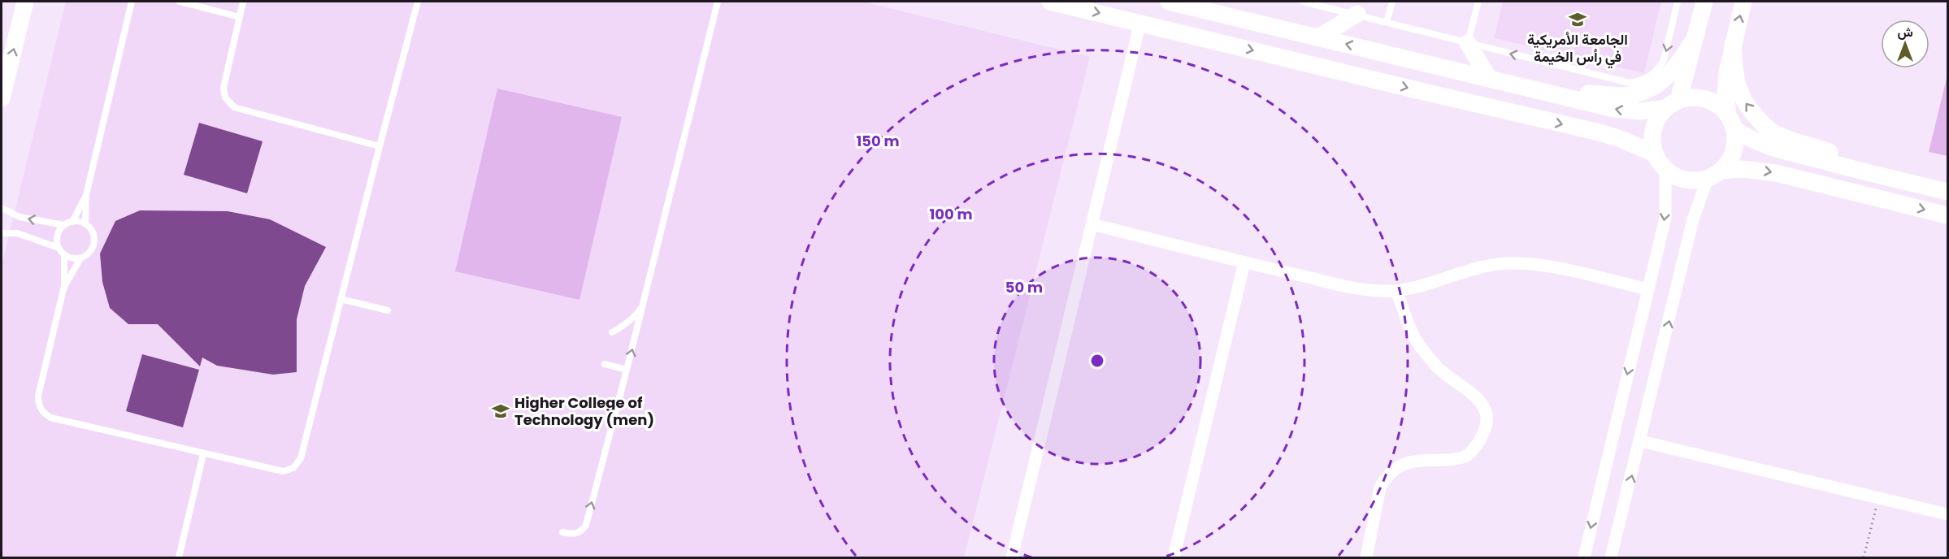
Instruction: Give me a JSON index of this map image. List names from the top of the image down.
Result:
{
  "places": {
    "school or university": ["الجامعة الأمريكية في رأس الخيمة", "Higher College of Technology (men)"]
  },
  "north": "top",
  "rings": ["150 m", "100 m", "50 m"]
}
